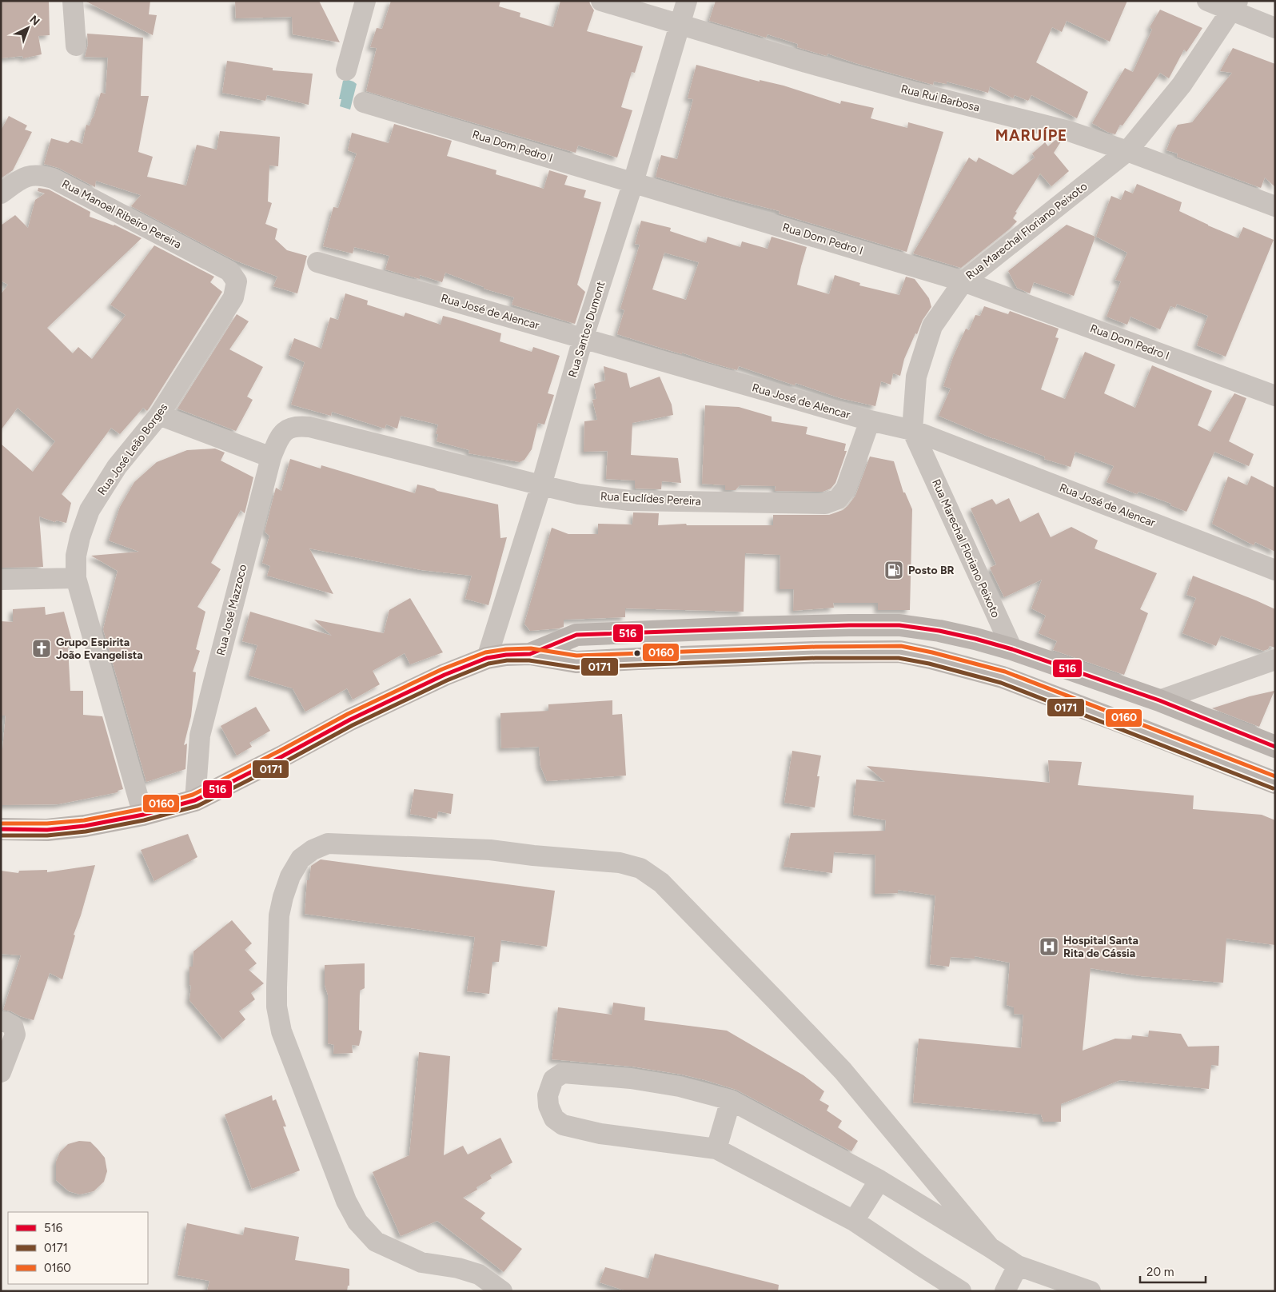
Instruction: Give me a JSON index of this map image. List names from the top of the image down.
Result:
{
  "streets": {
    "street": [
      "Rua Rui Barbosa",
      "Rua Dom Pedro I",
      "Rua Manoel Ribeiro Pereira",
      "Rua Marechal Floriano Peixoto",
      "Rua José de Alencar",
      "Rua Santos Dumont",
      "Rua José Leão Borges",
      "Rua Euclídes Pereira",
      "Rua José Mazzoco"
    ]
  },
  "crossings": [
    ["Rua Rui Barbosa", "Rua Marechal Floriano Peixoto"],
    ["Rua Rui Barbosa", "Rua Santos Dumont"],
    ["Rua Dom Pedro I", "Rua Marechal Floriano Peixoto"],
    ["Rua Dom Pedro I", "Rua Santos Dumont"],
    ["Rua Manoel Ribeiro Pereira", "Rua José Leão Borges"],
    ["Rua Marechal Floriano Peixoto", "Rua José de Alencar"],
    ["Rua José de Alencar", "Rua Santos Dumont"],
    ["Rua José de Alencar", "Rua Euclídes Pereira"],
    ["Rua Santos Dumont", "Rua Euclídes Pereira"],
    ["Rua Euclídes Pereira", "Rua José Mazzoco"]
  ],
  "districts": ["MARUÍPE"],
  "places": {
    "fuel station": ["Posto BR"],
    "church": ["Grupo Espirita João Evangelista"],
    "hospital": ["Hospital Santa Rita de Cássia"]
  },
  "lines": ["transit line 516", "transit line 0160", "transit line 0171"],
  "legend": ["516", "0171", "0160"],
  "scale_bar": "20 m",
  "north": "top right"
}
